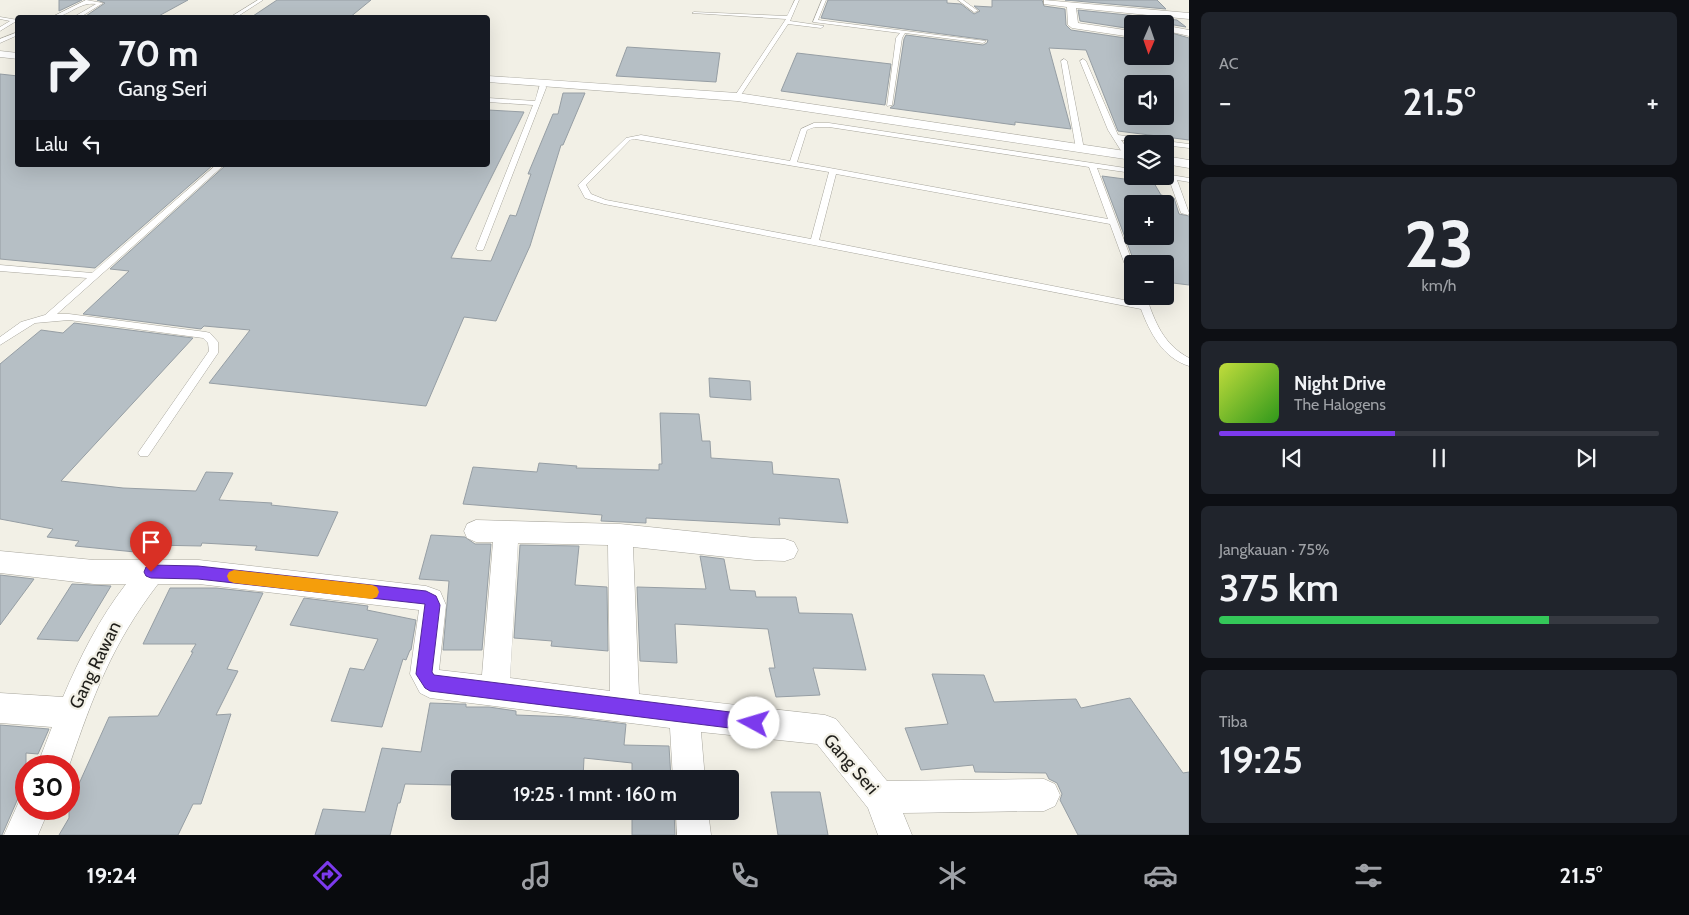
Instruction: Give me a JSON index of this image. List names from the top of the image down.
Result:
{
  "streets": {
    "street": ["Gang Rawan", "Gang Seri"]
  },
  "crossings": [
    ["Gang Rawan", "Gang Seri"]
  ],
  "north": "bottom",
  "page": {
    "tile": [
      "AC",
      ["23", "km/h"],
      ["Jangkauan · 75%", "375 km"],
      ["Tiba", "19:25"]
    ],
    "map_buttons": ["+", "−"],
    "turn": ["70 m", "Gang Seri"],
    "heat": ["−", "21.5°", "+"],
    "then": "Lalu",
    "song": ["Night Drive", "The Halogens"],
    "limit": "30",
    "trip": "19:25 · 1 mnt · 160 m",
    "tabs": ["19:24", "21.5°"]
  }
}
